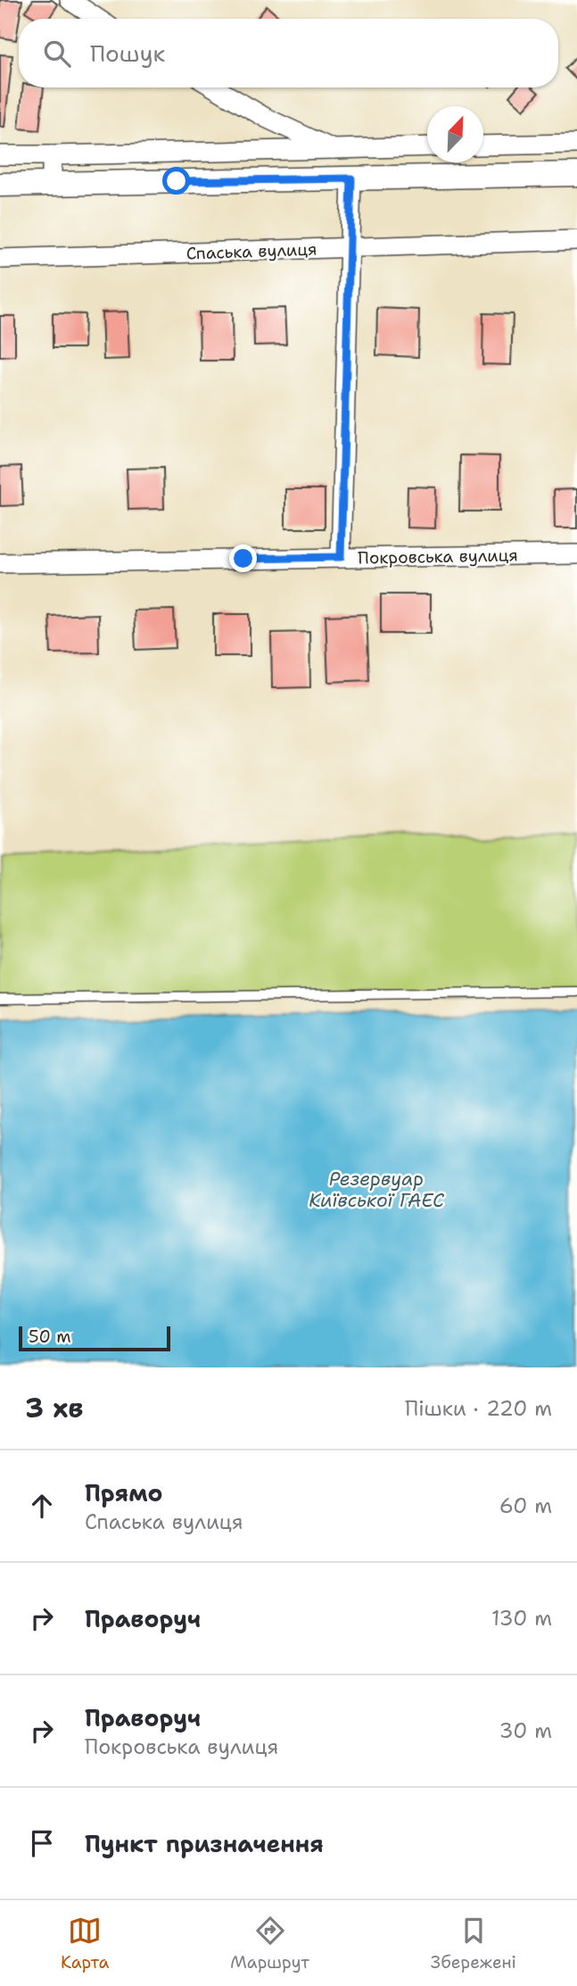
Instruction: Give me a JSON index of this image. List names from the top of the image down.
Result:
{
  "streets": {
    "street": ["Спаська вулиця", "Покровська вулиця"]
  },
  "water": ["Резервуар Київської ГАЕС"],
  "scale_bar": "50 m",
  "north": "top right",
  "page": {
    "search": "Пошук",
    "scale": "50 m",
    "heading": ["3 хв", "Пішки · 220 m"],
    "list": [
      ["Прямо", "Спаська вулиця", "60 m"],
      ["Праворуч", "130 m"],
      ["Праворуч", "Покровська вулиця", "30 m"],
      "Пункт призначення"
    ],
    "nav": ["Карта", "Маршрут", "Збережені"]
  }
}
